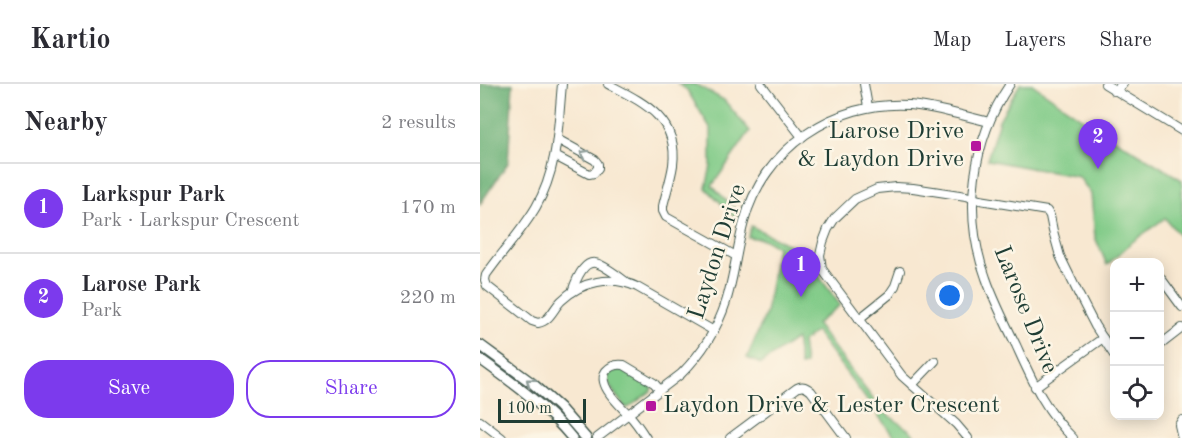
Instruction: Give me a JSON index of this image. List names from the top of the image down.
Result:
{
  "streets": {
    "street": ["Laydon Drive", "Larose Drive"]
  },
  "crossings": [
    ["Laydon Drive", "Larose Drive"]
  ],
  "places": {
    "transit": ["Larose Drive & Laydon Drive", "Laydon Drive & Lester Crescent"]
  },
  "scale_bar": "100 m",
  "page": {
    "header": "Kartio",
    "nav": ["Map", "Layers", "Share"],
    "heading": ["Nearby", "2 results"],
    "pins": ["2", "1"],
    "list": [
      {
        "mark": "1",
        "name": "Larkspur Park",
        "note": "Park · Larkspur Crescent",
        "value": "170 m"
      },
      {
        "mark": "2",
        "name": "Larose Park",
        "note": "Park",
        "value": "220 m"
      }
    ],
    "map_buttons": ["+", "−"],
    "buttons": ["Save", "Share"],
    "scale": "100 m"
  }
}
